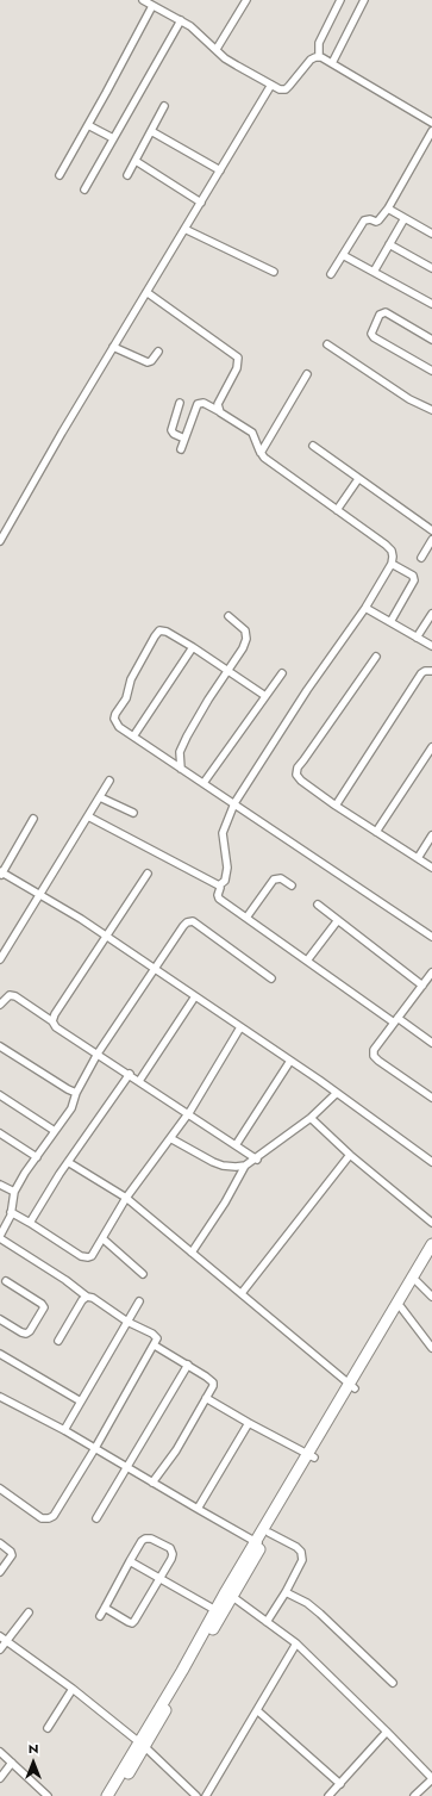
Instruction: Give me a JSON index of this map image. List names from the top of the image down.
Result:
{
  "north": "top"
}
